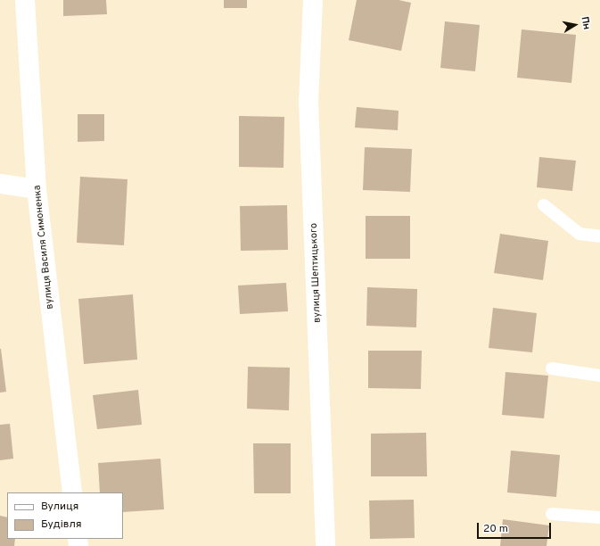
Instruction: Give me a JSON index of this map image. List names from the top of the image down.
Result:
{
  "streets": {
    "street": ["вулиця Василя Симоненка", "вулиця Шептицького"]
  },
  "legend": ["Вулиця", "Будівля"],
  "scale_bar": "20 m",
  "north": "right"
}
